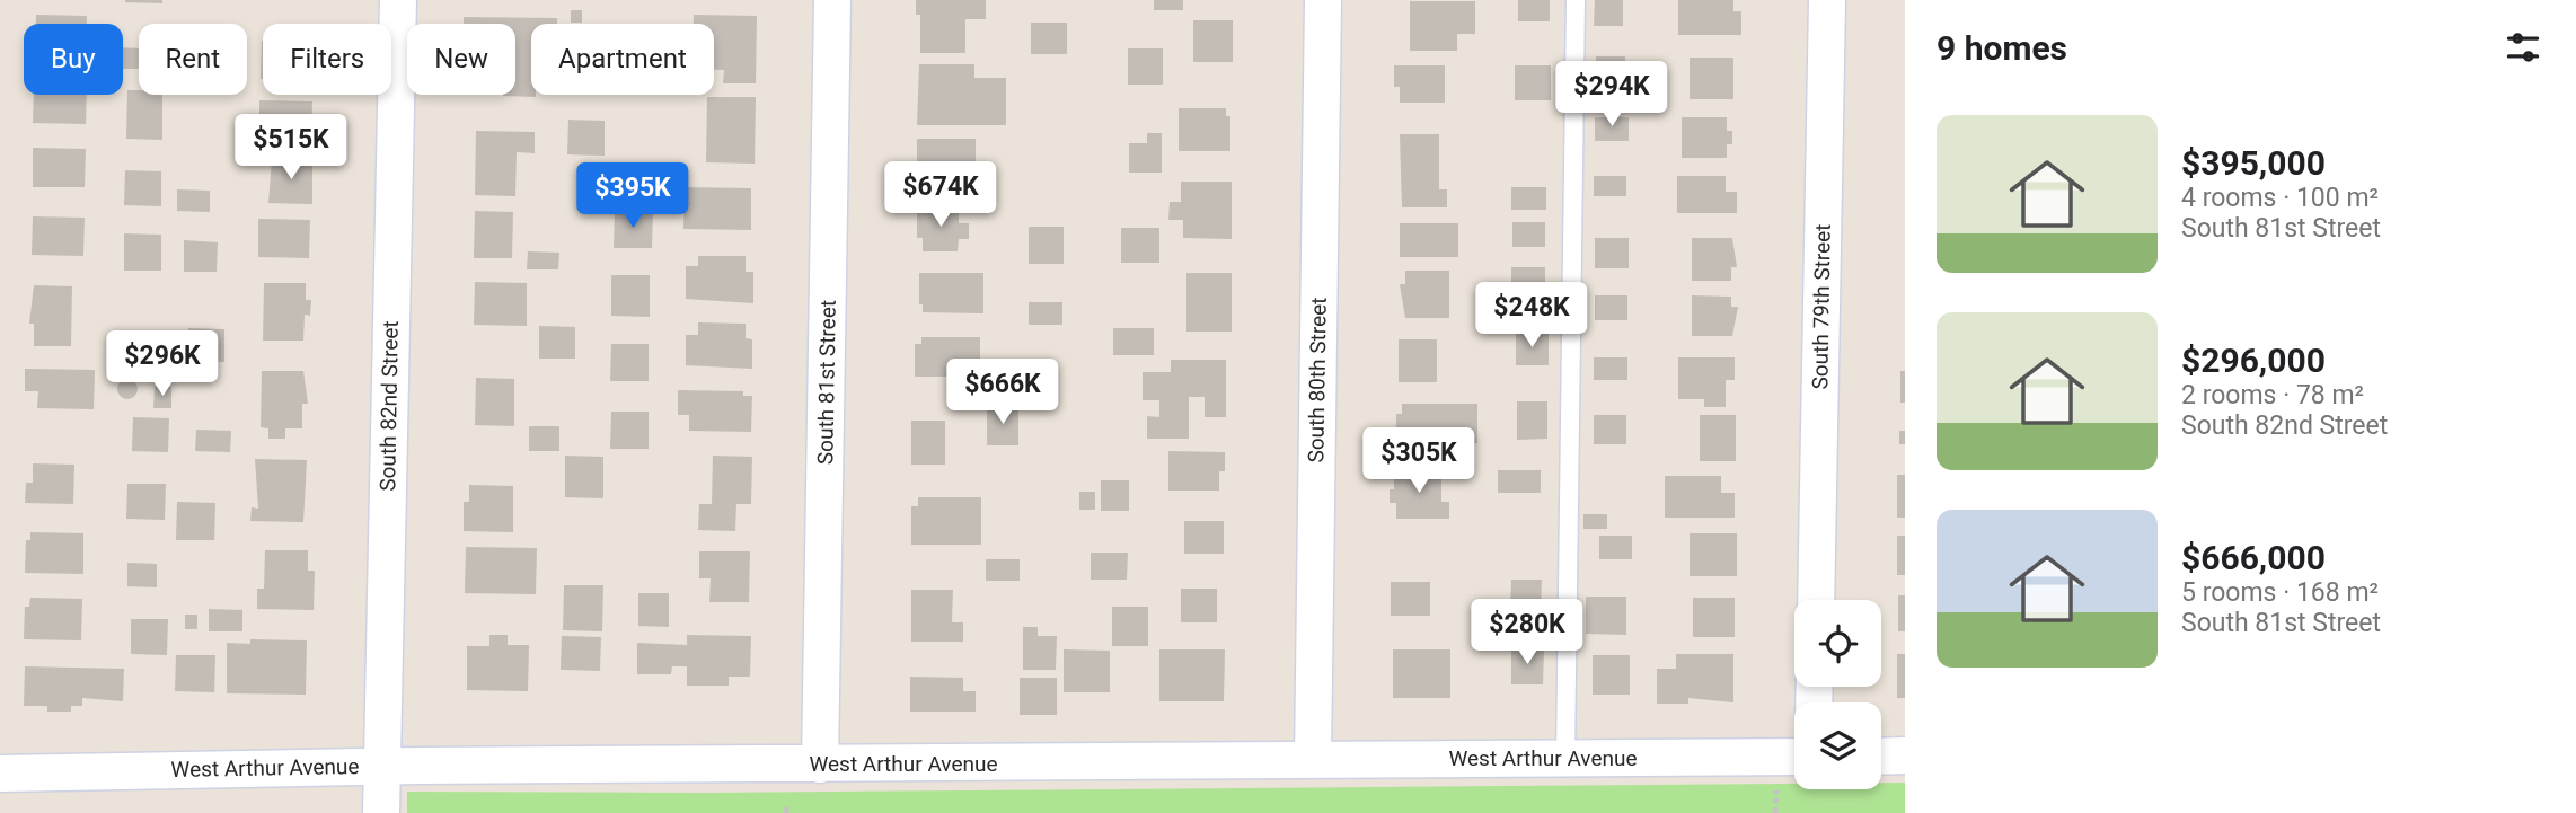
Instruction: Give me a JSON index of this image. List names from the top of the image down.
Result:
{
  "streets": {
    "street": [
      "South 79th Street",
      "South 80th Street",
      "South 81st Street",
      "South 82nd Street",
      "West Arthur Avenue"
    ]
  },
  "crossings": [
    ["South 80th Street", "West Arthur Avenue"],
    ["South 81st Street", "West Arthur Avenue"],
    ["South 82nd Street", "West Arthur Avenue"]
  ],
  "page": {
    "heading": "9 homes",
    "chip": [
      "Buy",
      "Rent",
      "Filters",
      "New",
      "Apartment"
    ],
    "price": [
      "$294K",
      "$515K",
      "$674K",
      "$395K",
      "$248K",
      "$296K",
      "$666K",
      "$305K",
      "$280K"
    ],
    "list": [
      {
        "name": "$395,000",
        "note": "4 rooms · 100 m² · South 81st Street"
      },
      {
        "name": "$296,000",
        "note": "2 rooms · 78 m² · South 82nd Street"
      },
      {
        "name": "$666,000",
        "note": "5 rooms · 168 m² · South 81st Street"
      }
    ]
  }
}
